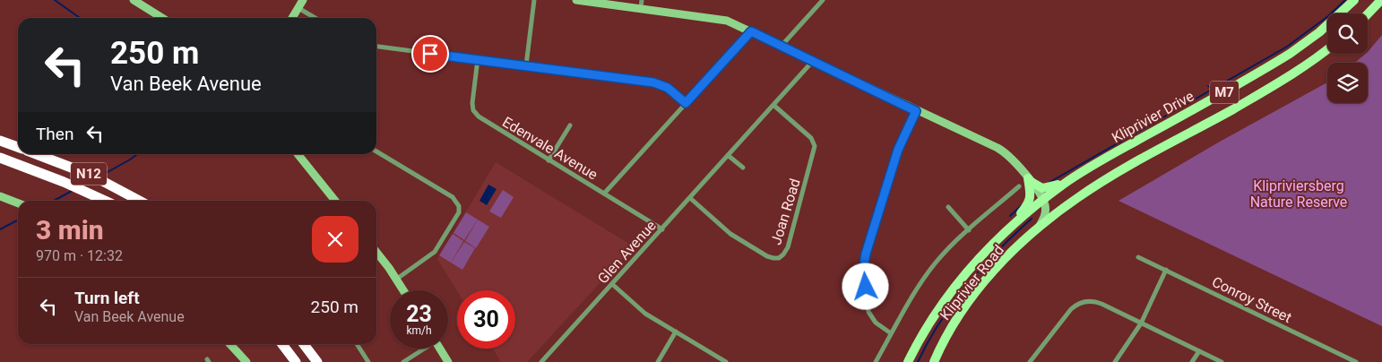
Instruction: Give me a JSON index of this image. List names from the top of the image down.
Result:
{
  "streets": {
    "highway": ["N12"],
    "main road": ["M7", "Kliprivier Drive", "Kliprivier Road"],
    "street": [
      "Edenvale Avenue",
      "Joan Road",
      "Glen Avenue",
      "Conroy Street"
    ]
  },
  "crossings": [
    ["M7", "Kliprivier Road"],
    ["Kliprivier Drive", "Kliprivier Road"],
    ["Edenvale Avenue", "Glen Avenue"],
    ["Joan Road", "Glen Avenue"]
  ],
  "parks": ["Klipriviersberg Nature Reserve"],
  "page": {
    "turn": ["250 m", "Van Beek Avenue"],
    "then": "Then",
    "heading": ["3 min", "970 m · 12:32"],
    "list": [
      {
        "name": "Turn left",
        "note": "Van Beek Avenue",
        "value": "250 m"
      }
    ],
    "speed": "23 km/h",
    "limit": "30"
  }
}
